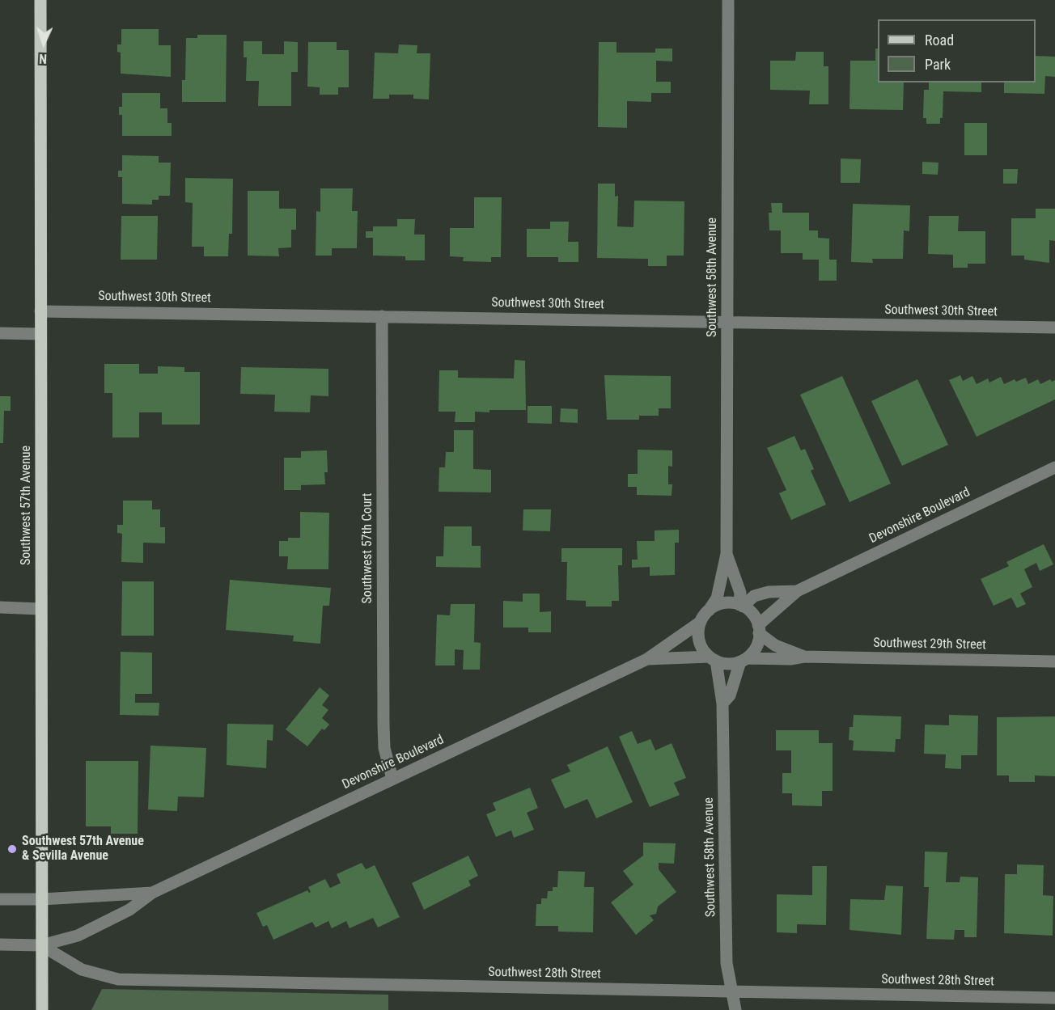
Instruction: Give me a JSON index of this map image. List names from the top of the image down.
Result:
{
  "streets": {
    "main road": ["Southwest 57th Avenue"],
    "street": [
      "Southwest 58th Avenue",
      "Southwest 30th Street",
      "Devonshire Boulevard",
      "Southwest 57th Court",
      "Southwest 29th Street",
      "Southwest 28th Street"
    ]
  },
  "crossings": [
    ["Southwest 58th Avenue", "Southwest 30th Street"],
    ["Southwest 58th Avenue", "Devonshire Boulevard"],
    ["Southwest 58th Avenue", "Southwest 29th Street"],
    ["Southwest 58th Avenue", "Southwest 28th Street"],
    ["Southwest 30th Street", "Southwest 57th Avenue"],
    ["Southwest 30th Street", "Southwest 57th Court"],
    ["Southwest 57th Avenue", "Devonshire Boulevard"],
    ["Southwest 57th Avenue", "Southwest 28th Street"],
    ["Devonshire Boulevard", "Southwest 57th Court"],
    ["Devonshire Boulevard", "Southwest 29th Street"],
    ["Devonshire Boulevard", "Southwest 28th Street"]
  ],
  "places": ["Southwest 57th Avenue & Sevilla Avenue"],
  "legend": ["Road", "Park"],
  "north": "bottom"
}
